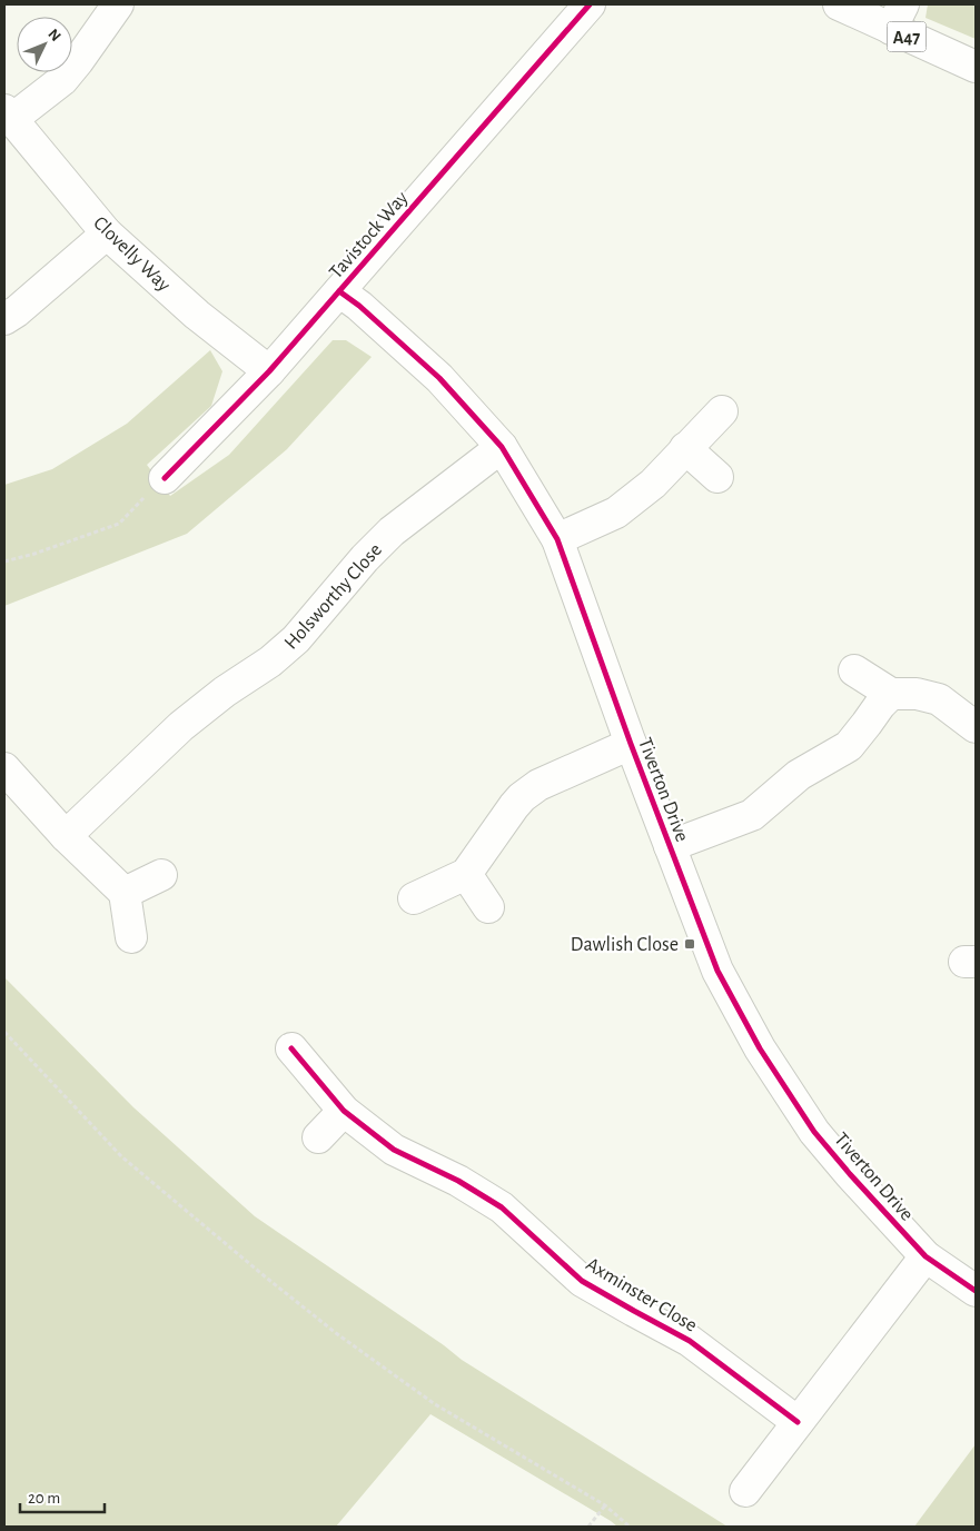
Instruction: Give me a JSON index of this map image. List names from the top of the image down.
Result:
{
  "streets": {
    "street": [
      "A47",
      "Tavistock Way",
      "Clovelly Way",
      "Holsworthy Close",
      "Tiverton Drive",
      "Axminster Close"
    ]
  },
  "crossings": [
    ["Tavistock Way", "Clovelly Way"],
    ["Tavistock Way", "Tiverton Drive"],
    ["Holsworthy Close", "Tiverton Drive"]
  ],
  "places": {
    "transit": ["Dawlish Close"]
  },
  "scale_bar": "20 m",
  "north": "top right"
}
